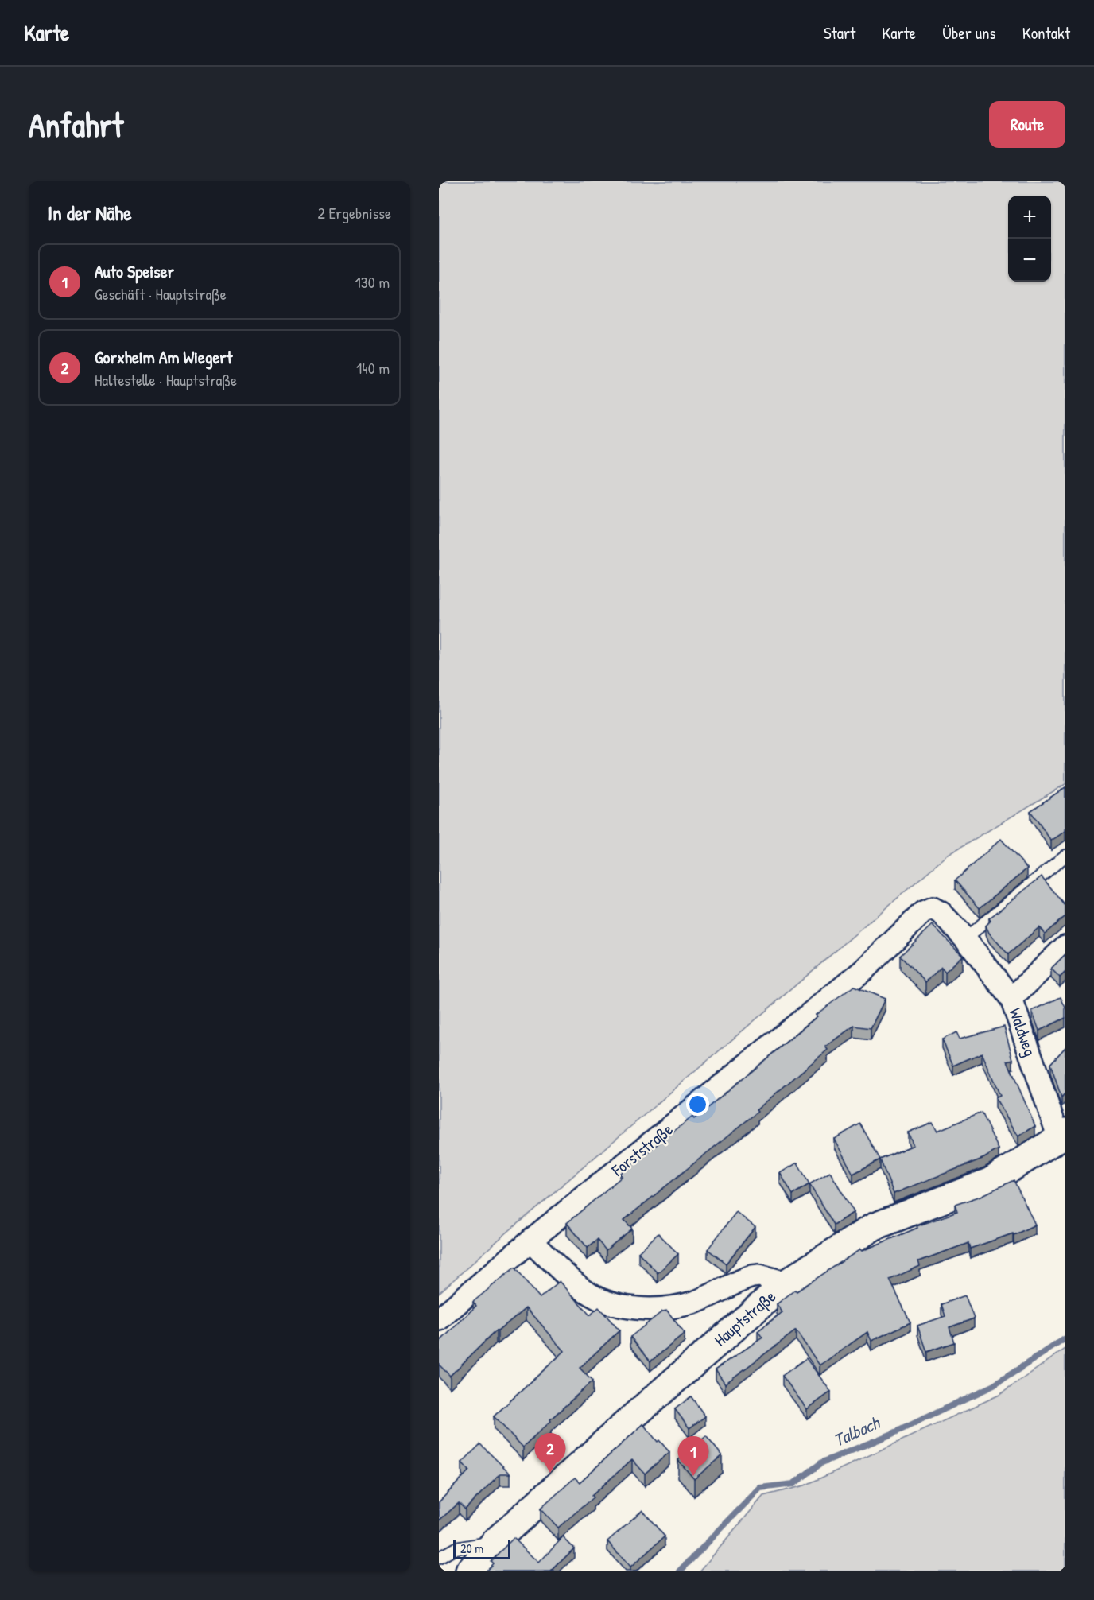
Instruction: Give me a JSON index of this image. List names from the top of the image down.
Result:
{
  "streets": {
    "main road": ["Hauptstraße"],
    "street": ["Waldweg", "Forststraße"]
  },
  "crossings": [
    ["Waldweg", "Forststraße"],
    ["Waldweg", "Hauptstraße"]
  ],
  "water": ["Talbach"],
  "scale_bar": "20 m",
  "page": {
    "header": "Karte",
    "nav": [
      "Start",
      "Karte",
      "Über uns",
      "Kontakt"
    ],
    "buttons": "Route",
    "title": "Anfahrt",
    "heading": ["In der Nähe", "2 Ergebnisse"],
    "map_buttons": ["+", "−"],
    "list": [
      {
        "mark": "1",
        "name": "Auto Speiser",
        "note": "Geschäft · Hauptstraße",
        "value": "130 m"
      },
      {
        "mark": "2",
        "name": "Gorxheim Am Wiegert",
        "note": "Haltestelle · Hauptstraße",
        "value": "140 m"
      }
    ],
    "pins": ["2", "1"],
    "scale": "20 m"
  }
}
